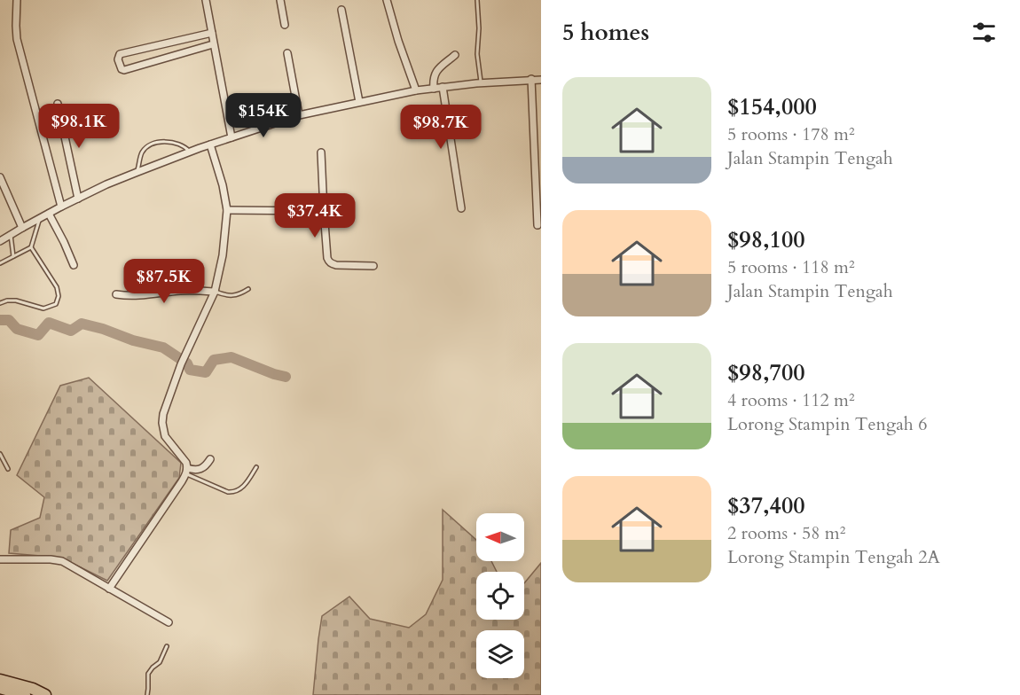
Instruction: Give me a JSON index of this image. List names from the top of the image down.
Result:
{
  "north": "left",
  "page": {
    "heading": "5 homes",
    "list": [
      {
        "name": "$154,000",
        "note": "5 rooms · 178 m² · Jalan Stampin Tengah"
      },
      {
        "name": "$98,100",
        "note": "5 rooms · 118 m² · Jalan Stampin Tengah"
      },
      {
        "name": "$98,700",
        "note": "4 rooms · 112 m² · Lorong Stampin Tengah 6"
      },
      {
        "name": "$37,400",
        "note": "2 rooms · 58 m² · Lorong Stampin Tengah 2A"
      }
    ],
    "price": [
      "$154K",
      "$98.1K",
      "$98.7K",
      "$37.4K",
      "$87.5K"
    ]
  }
}
